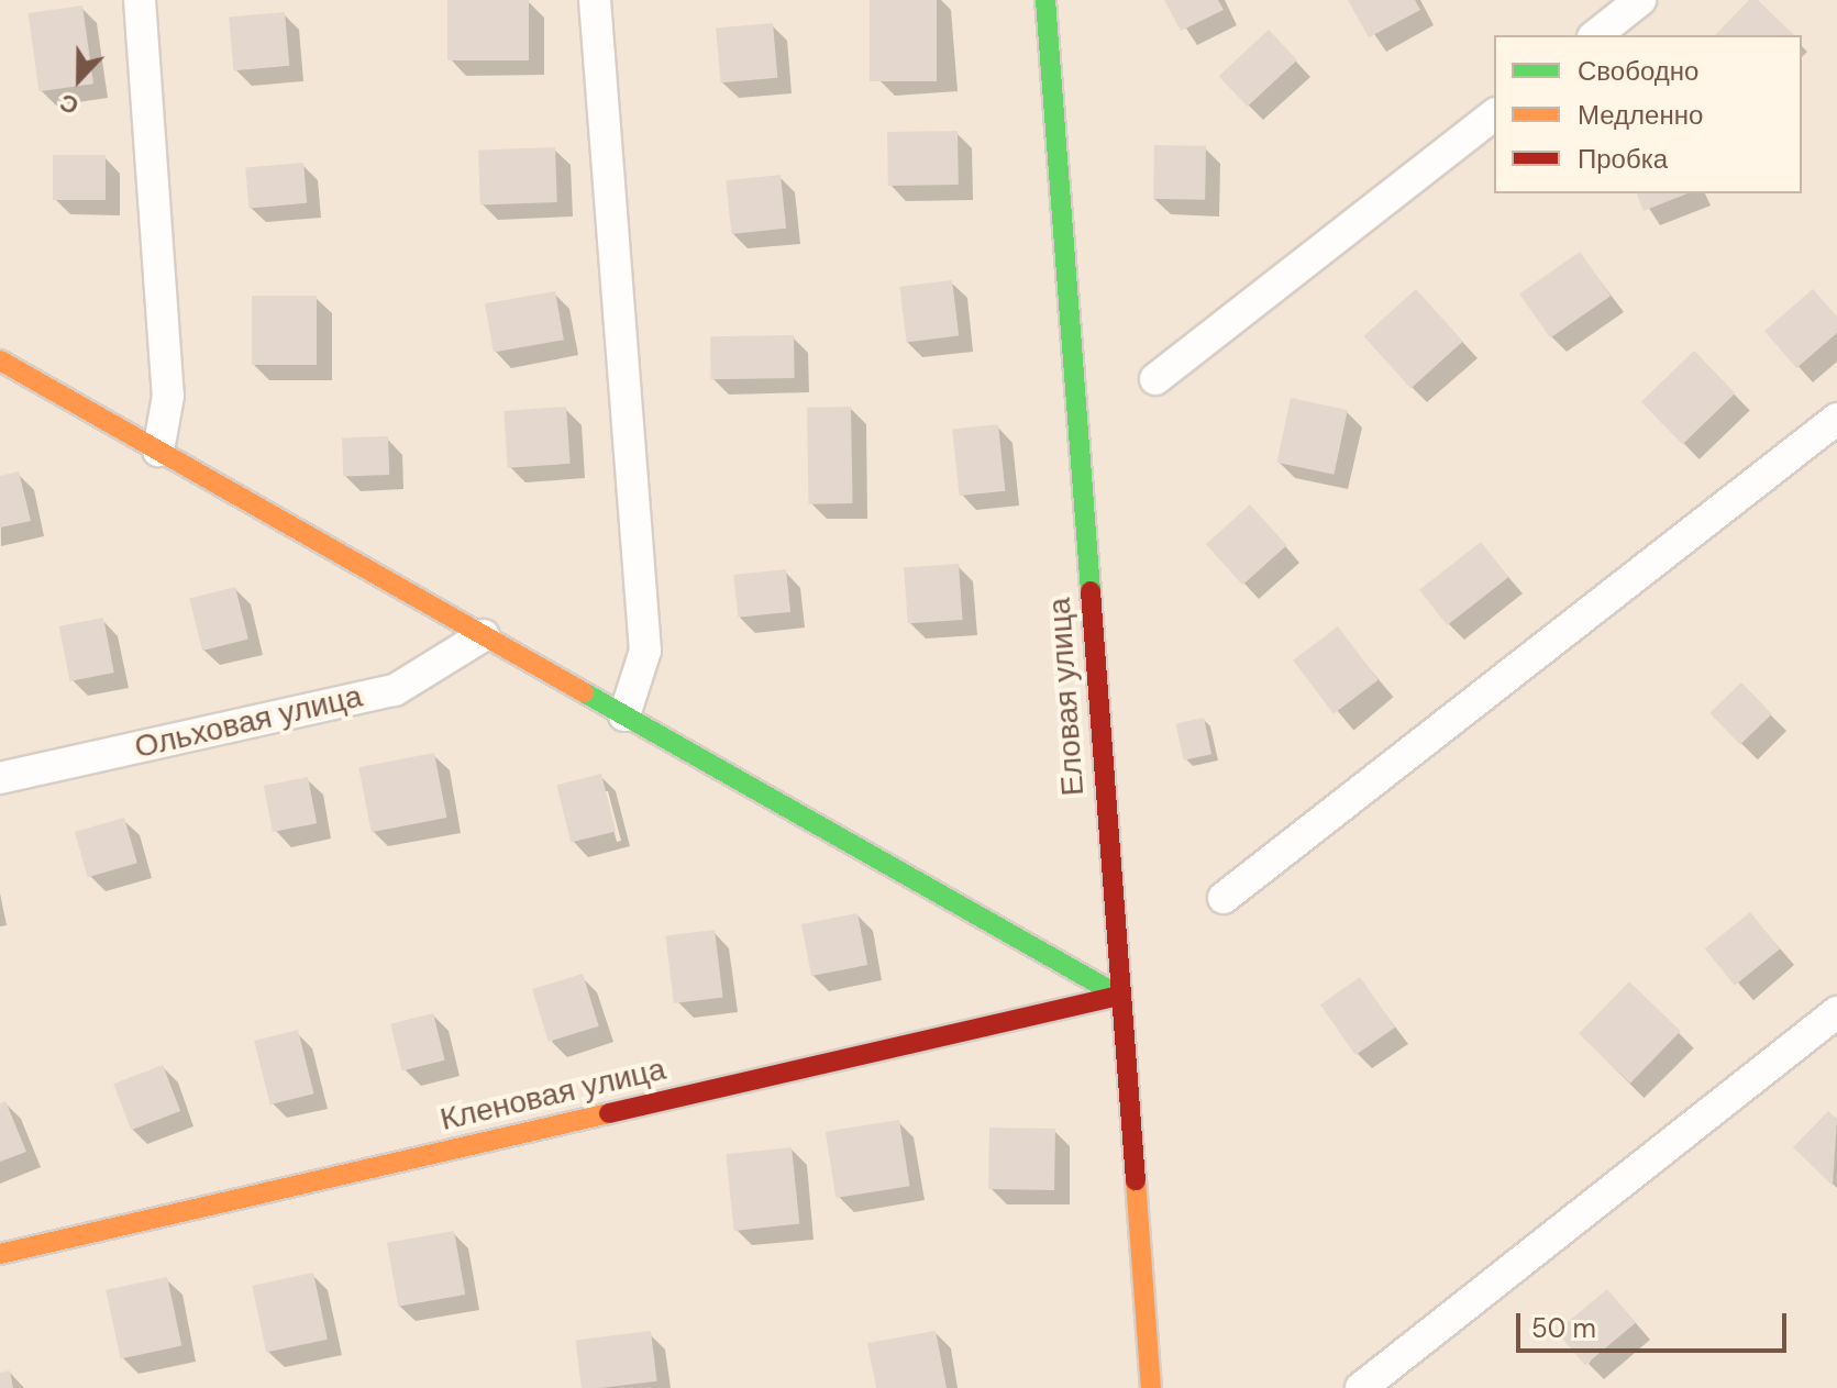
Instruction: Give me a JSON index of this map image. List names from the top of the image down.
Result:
{
  "streets": {
    "street": ["Еловая улица", "Ольховая улица", "Кленовая улица"]
  },
  "crossings": [
    ["Еловая улица", "Кленовая улица"]
  ],
  "legend": ["Свободно", "Медленно", "Пробка"],
  "scale_bar": "50 m",
  "north": "bottom"
}
